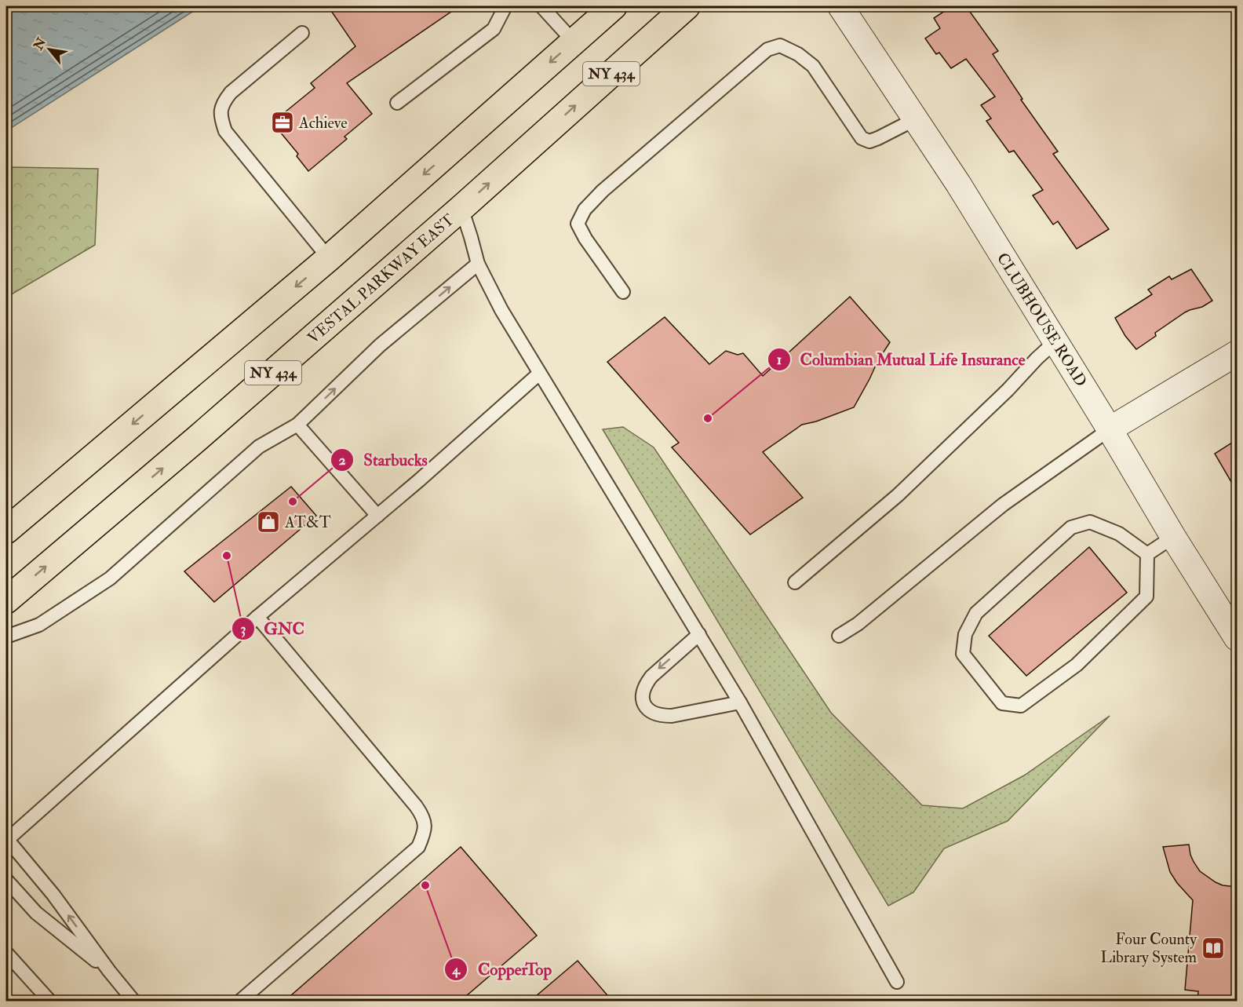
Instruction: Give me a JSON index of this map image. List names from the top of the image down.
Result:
{
  "streets": {
    "main road": ["NY 434", "VESTAL PARKWAY EAST"],
    "street": ["CLUBHOUSE ROAD"]
  },
  "places": {
    "office": ["Achieve"],
    "other": [
      "Columbian Mutual Life Insurance",
      "Starbucks",
      "GNC",
      "CopperTop"
    ],
    "shop": ["AT&T"],
    "library": ["Four County Library System"]
  },
  "north": "top left"
}
